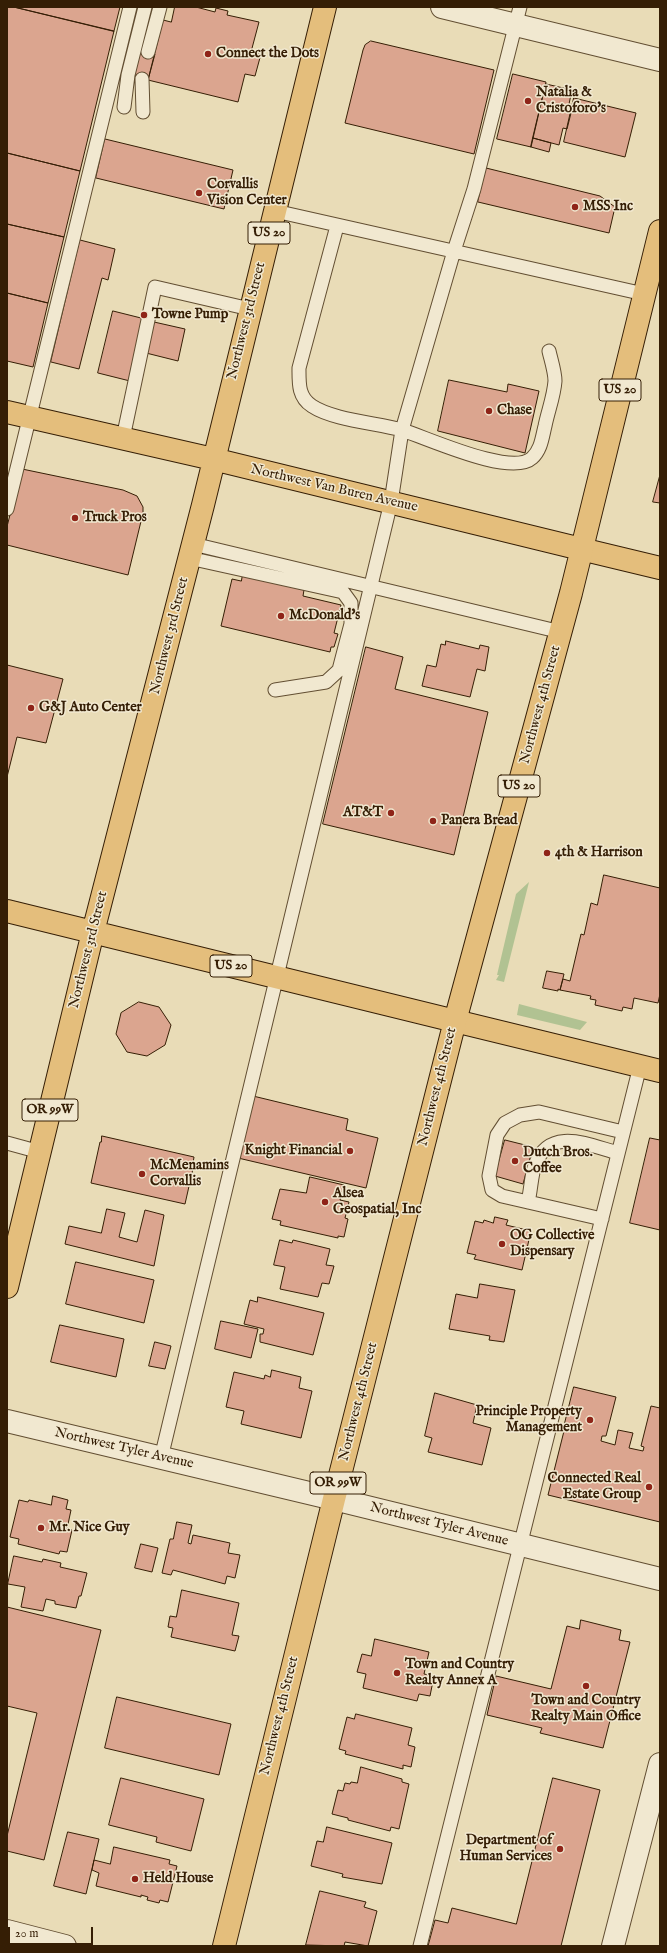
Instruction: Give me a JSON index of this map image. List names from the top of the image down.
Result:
{
  "streets": {
    "main road": [
      "US 20",
      "Northwest 3rd Street",
      "Northwest Van Buren Avenue",
      "Northwest 4th Street",
      "OR 99W"
    ],
    "street": ["Northwest Tyler Avenue"]
  },
  "crossings": [
    ["US 20", "Northwest 3rd Street"],
    ["US 20", "Northwest 4th Street"],
    ["Northwest 3rd Street", "Northwest Van Buren Avenue"],
    ["Northwest Van Buren Avenue", "Northwest 4th Street"],
    ["Northwest 4th Street", "Northwest Tyler Avenue"]
  ],
  "places": [
    "Connect the Dots",
    "Natalia & Cristoforo's",
    "Corvallis Vision Center",
    "MSS Inc",
    "Towne Pump",
    "Chase",
    "Truck Pros",
    "McDonald's",
    "G&J Auto Center",
    "AT&T",
    "Panera Bread",
    "4th & Harrison",
    "Knight Financial",
    "Dutch Bros. Coffee",
    "McMenamins Corvallis",
    "Alsea Geospatial, Inc",
    "OG Collective Dispensary",
    "Principle Property Management",
    "Connected Real Estate Group",
    "Mr. Nice Guy",
    "Town and Country Realty Annex A",
    "Town and Country Realty Main Office",
    "Department of Human Services",
    "Held House"
  ],
  "scale_bar": "20 m"
}
